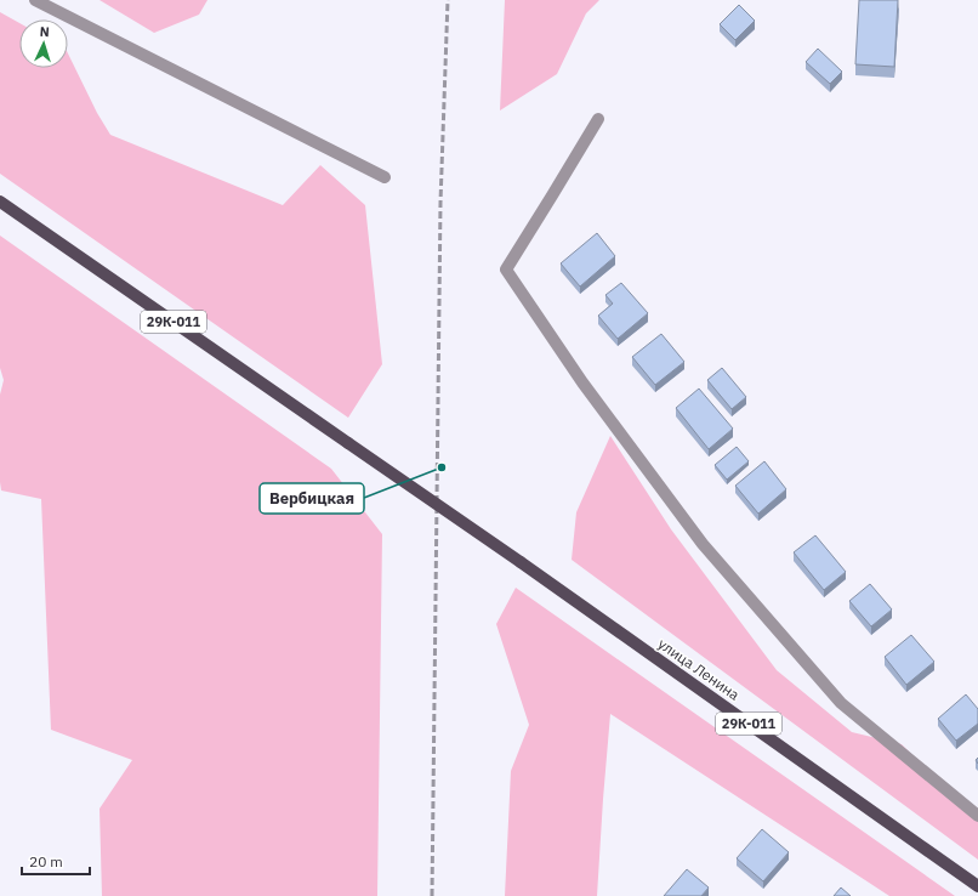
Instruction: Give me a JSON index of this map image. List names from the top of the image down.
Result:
{
  "streets": {
    "main road": ["29К-011", "улица Ленина"]
  },
  "places": ["Вербицкая"],
  "scale_bar": "20 m",
  "north": "top"
}
